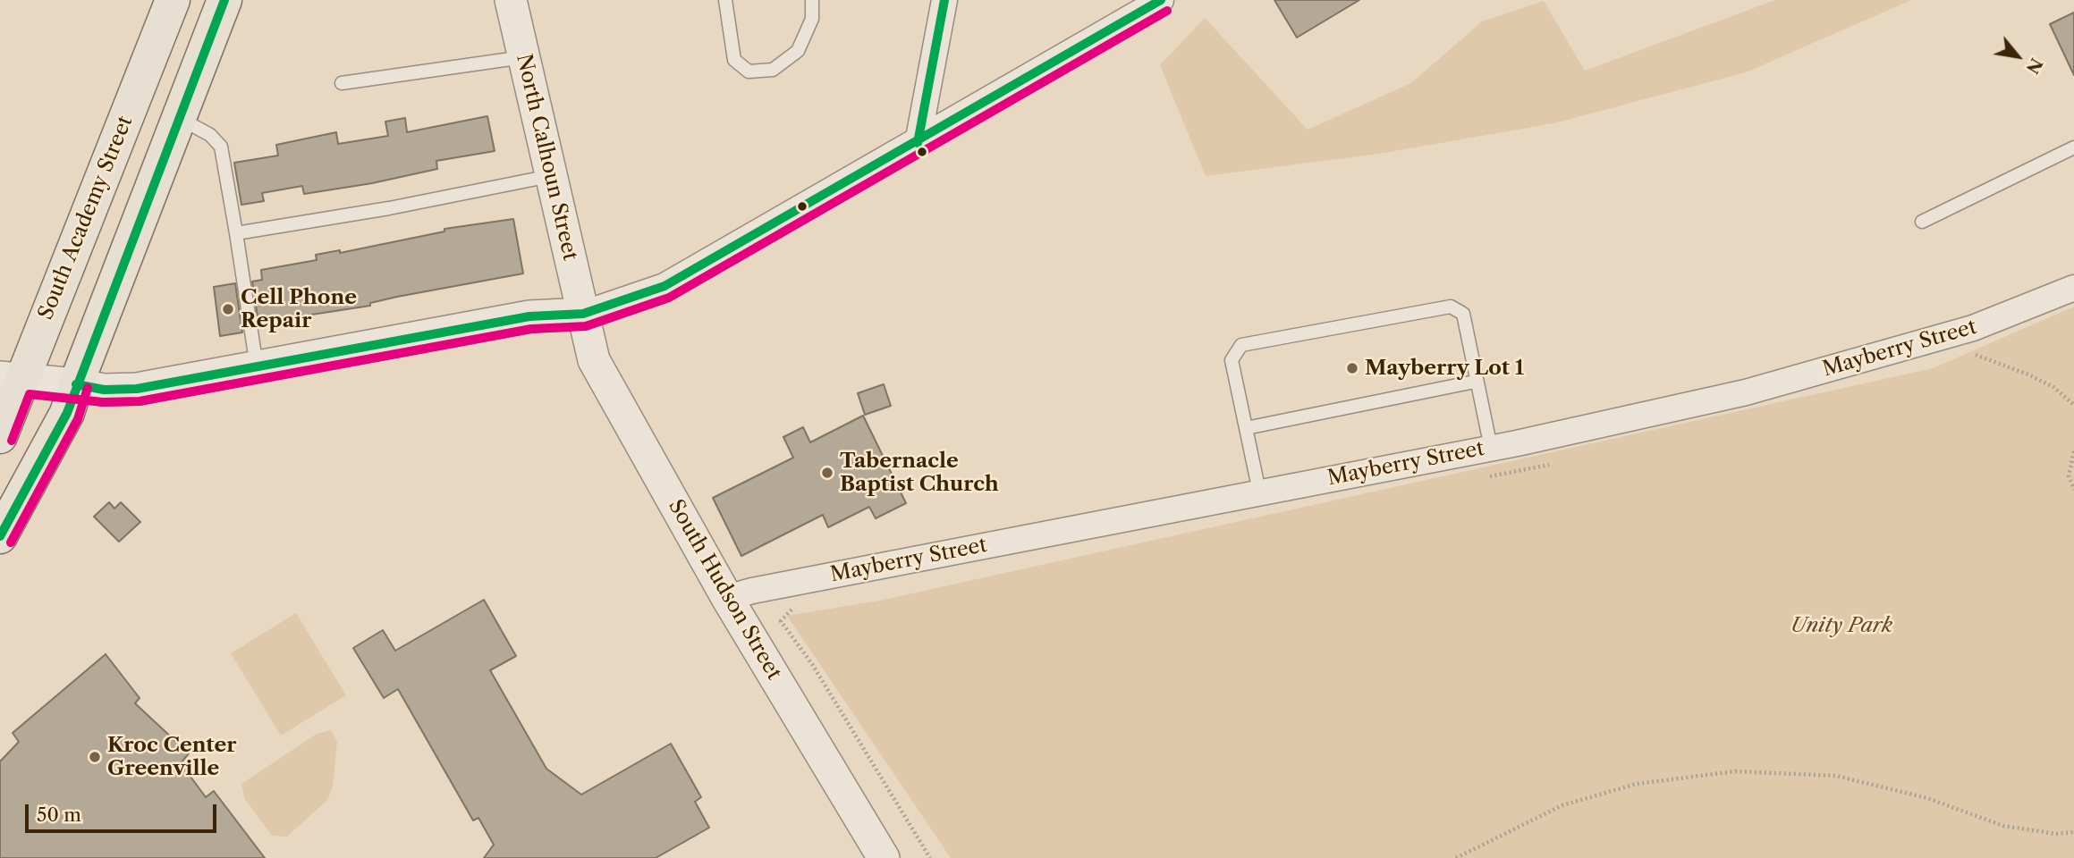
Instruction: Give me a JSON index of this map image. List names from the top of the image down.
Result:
{
  "streets": {
    "highway": ["South Academy Street"],
    "street": ["North Calhoun Street", "Mayberry Street", "South Hudson Street"]
  },
  "crossings": [
    ["North Calhoun Street", "South Hudson Street"],
    ["Mayberry Street", "South Hudson Street"]
  ],
  "parks": ["Unity Park"],
  "places": [
    "Cell Phone Repair",
    "Mayberry Lot 1",
    "Tabernacle Baptist Church",
    "Kroc Center Greenville"
  ],
  "scale_bar": "50 m",
  "north": "bottom right"
}
